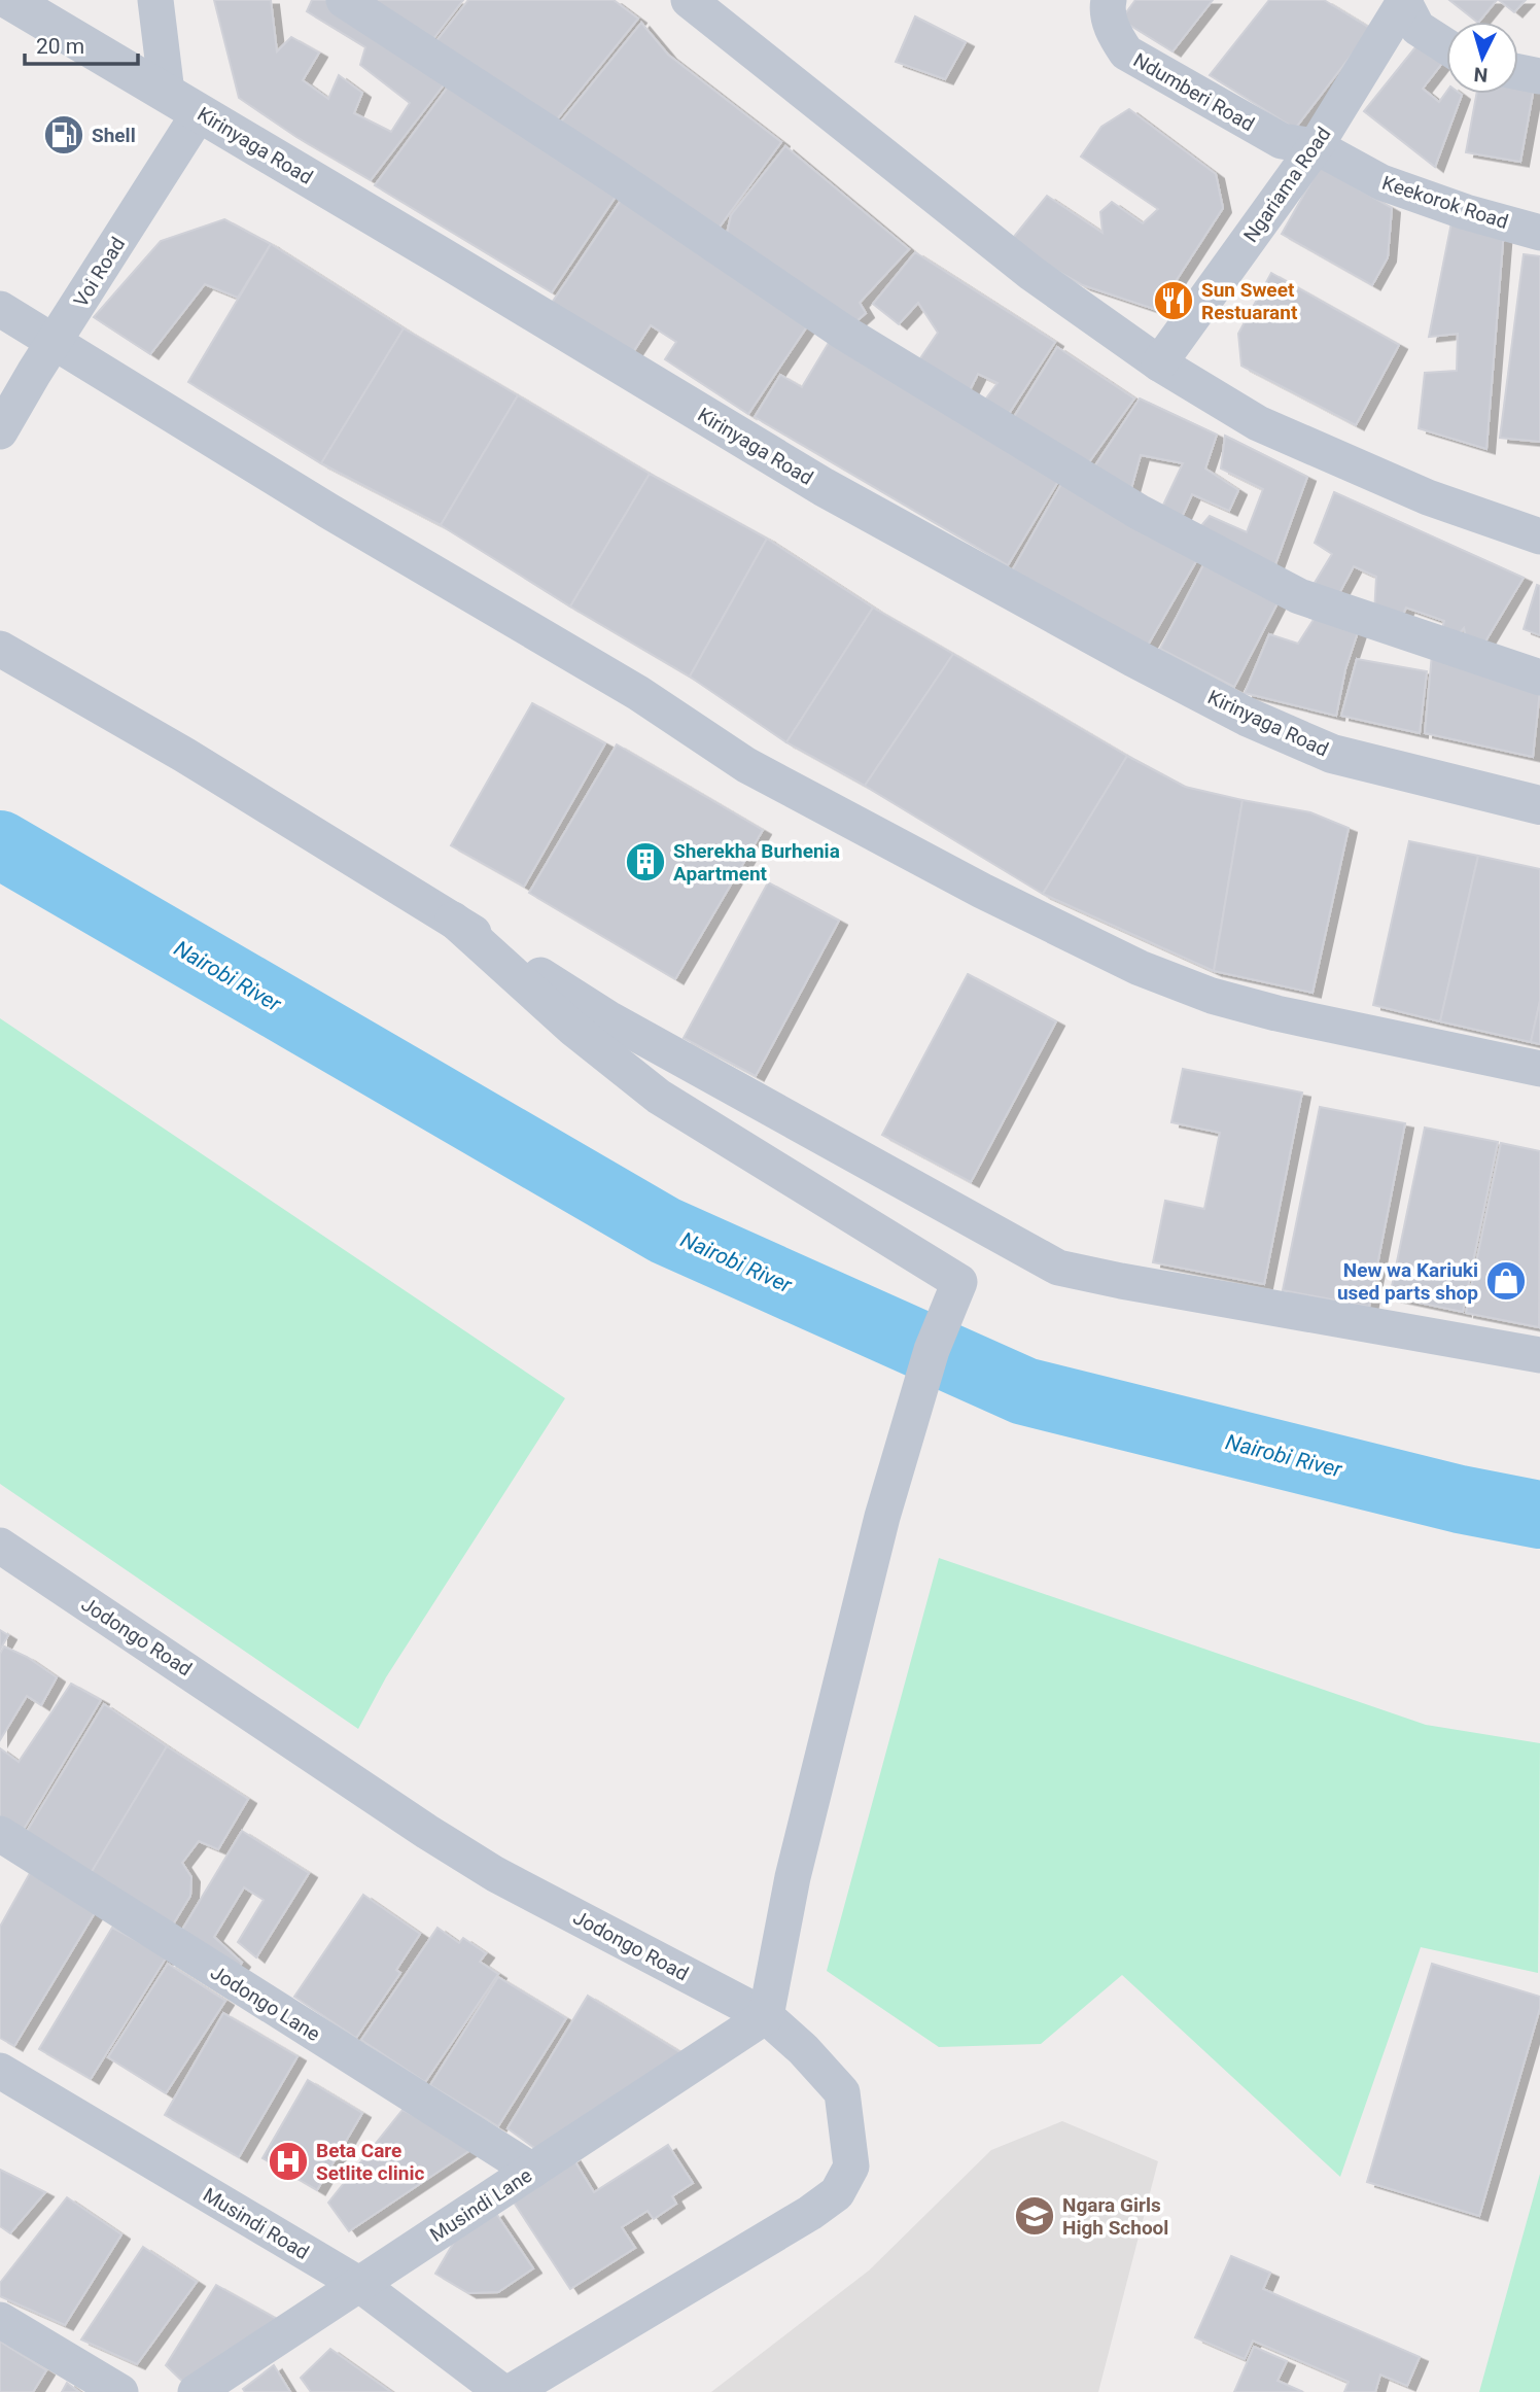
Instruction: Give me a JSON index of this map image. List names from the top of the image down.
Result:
{
  "streets": {
    "street": [
      "Ndumberi Road",
      "Kirinyaga Road",
      "Ngariama Road",
      "Keekorok Road",
      "Voi Road",
      "Jodongo Road",
      "Jodongo Lane",
      "Musindi Lane",
      "Musindi Road"
    ]
  },
  "crossings": [
    ["Ndumberi Road", "Ngariama Road"],
    ["Ndumberi Road", "Keekorok Road"],
    ["Kirinyaga Road", "Voi Road"],
    ["Ngariama Road", "Keekorok Road"],
    ["Jodongo Road", "Musindi Lane"],
    ["Jodongo Lane", "Musindi Lane"],
    ["Musindi Lane", "Musindi Road"]
  ],
  "water": ["Nairobi River"],
  "places": {
    "fuel station": ["Shell"],
    "restaurant": ["Sun Sweet Restuarant"],
    "building": ["Sherekha Burhenia Apartment"],
    "shop": ["New wa Kariuki used parts shop"],
    "hospital": ["Beta Care Setlite clinic"],
    "school or university": ["Ngara Girls High School"]
  },
  "scale_bar": "20 m",
  "north": "bottom"
}
